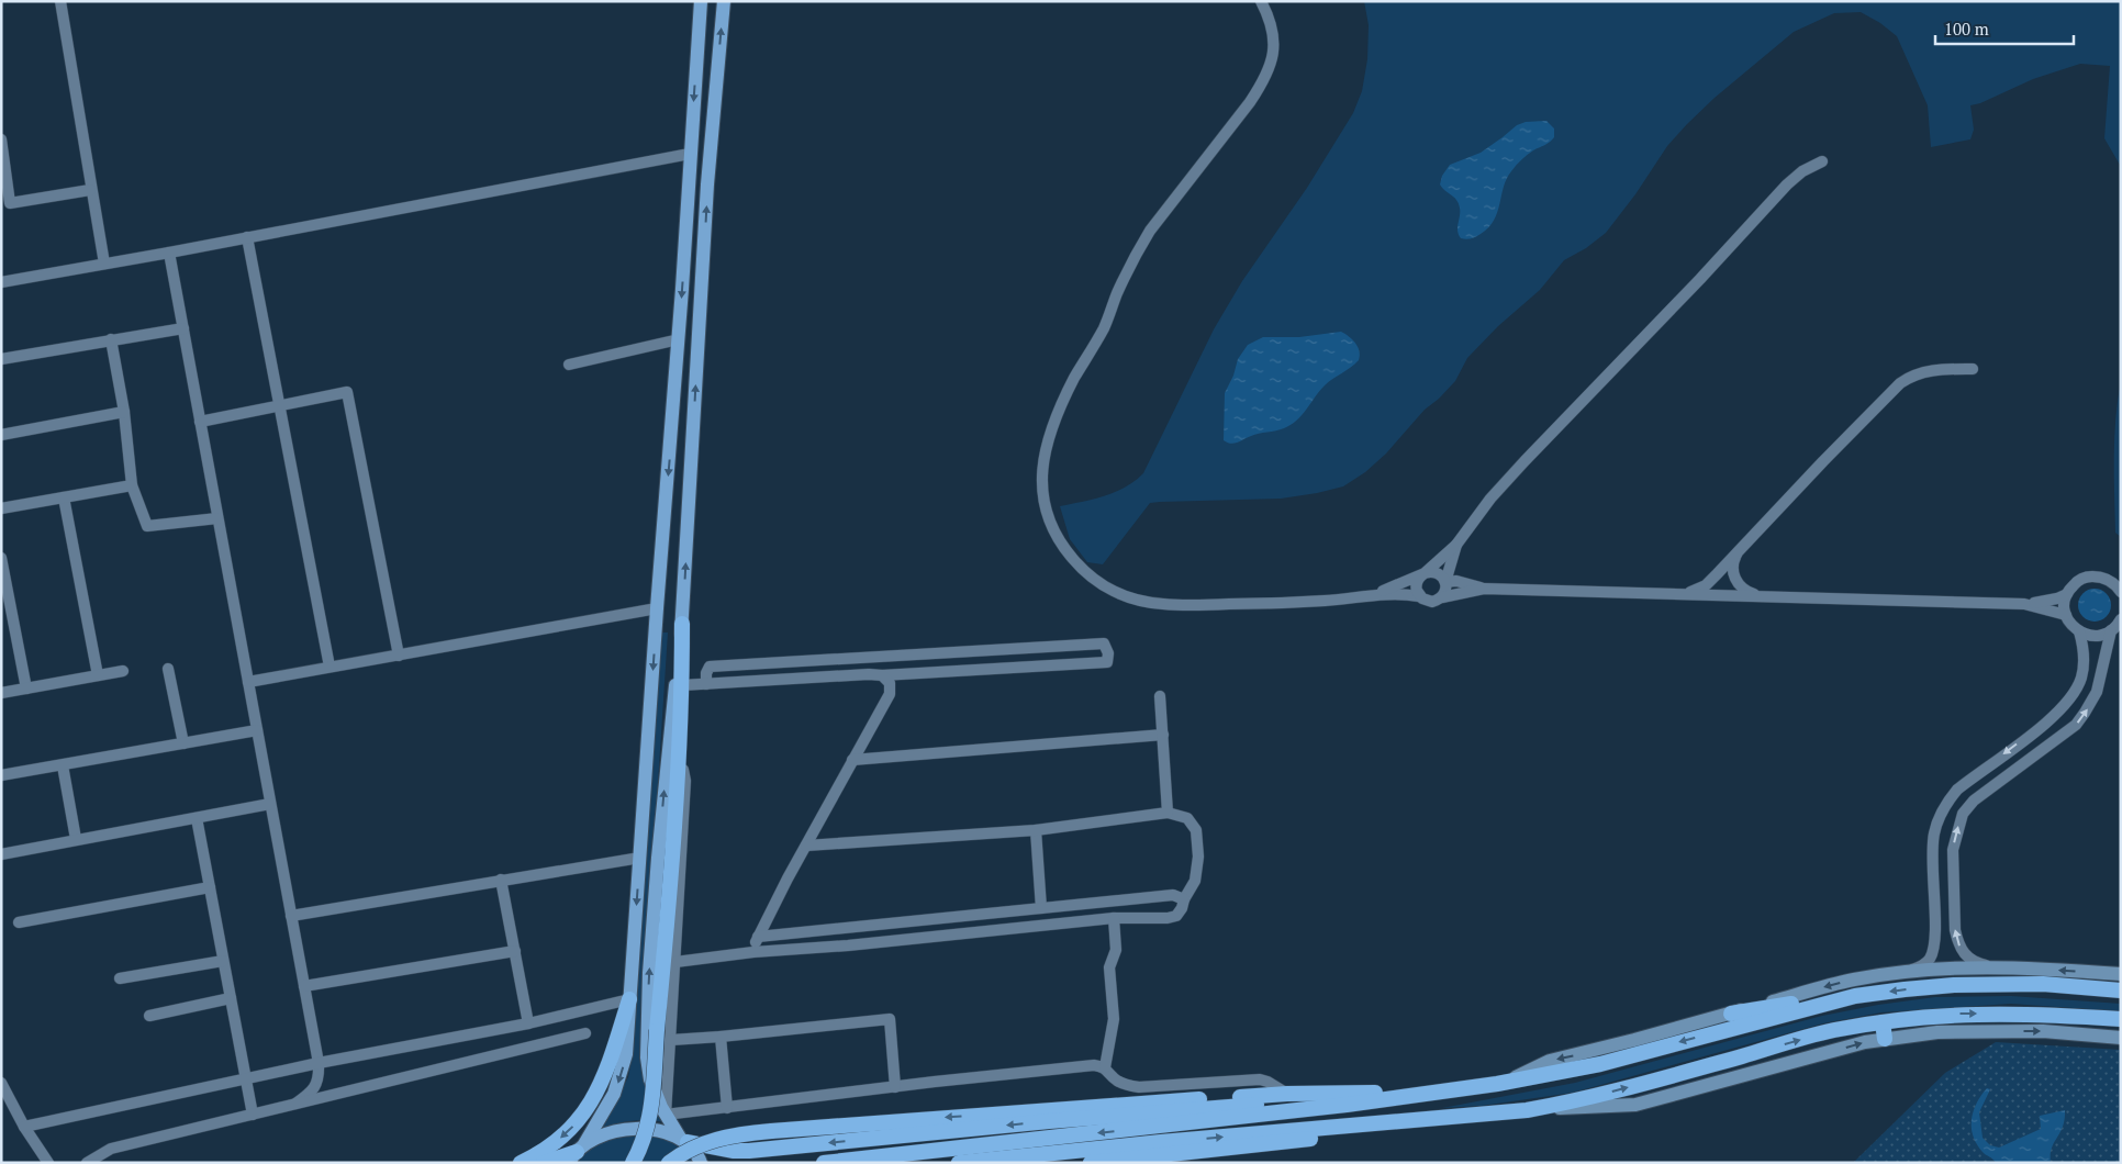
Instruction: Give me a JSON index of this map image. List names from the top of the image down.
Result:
{
  "scale_bar": "100 m"
}
